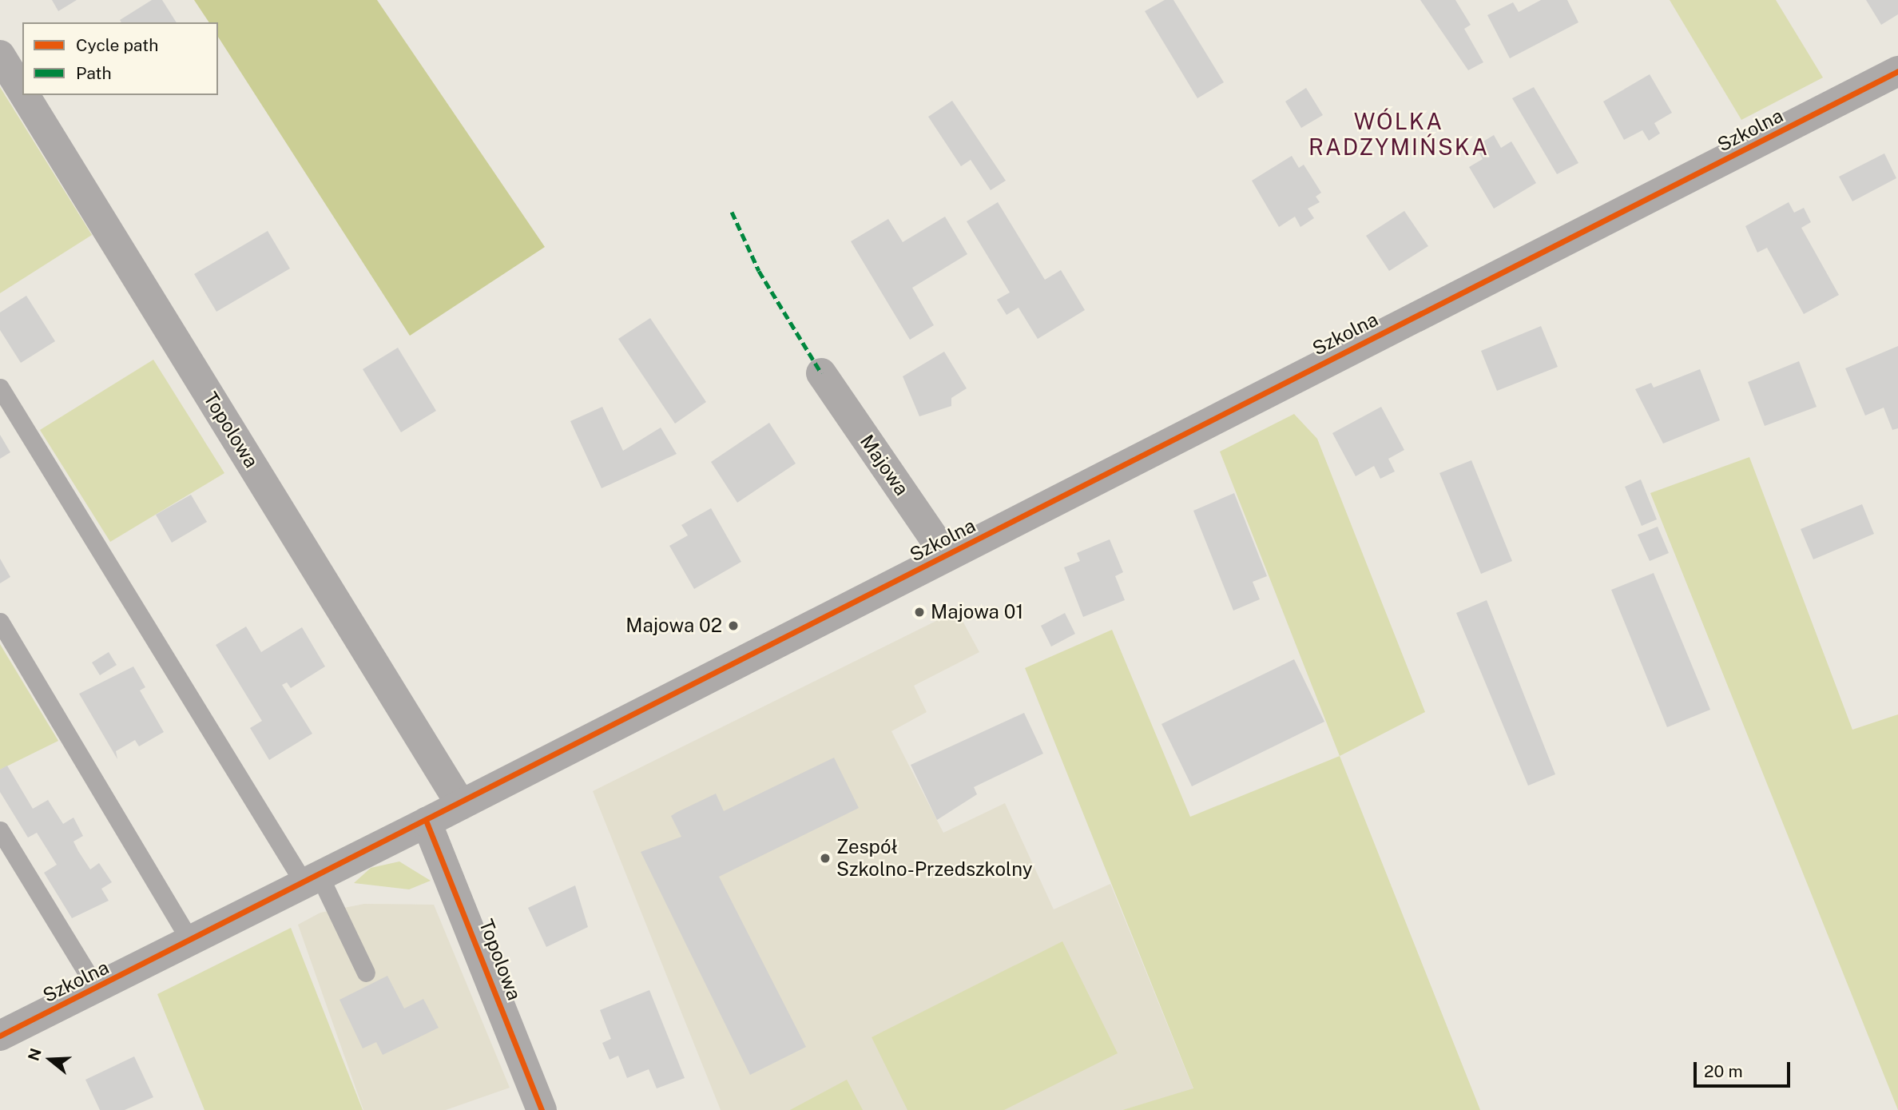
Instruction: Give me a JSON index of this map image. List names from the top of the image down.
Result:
{
  "streets": {
    "street": ["Szkolna", "Topolowa", "Majowa"]
  },
  "crossings": [
    ["Szkolna", "Topolowa"],
    ["Szkolna", "Majowa"]
  ],
  "districts": ["WÓLKA RADZYMIŃSKA"],
  "places": ["Majowa 01", "Majowa 02", "Zespół Szkolno-Przedszkolny"],
  "legend": ["Cycle path", "Path"],
  "scale_bar": "20 m",
  "north": "left"
}
